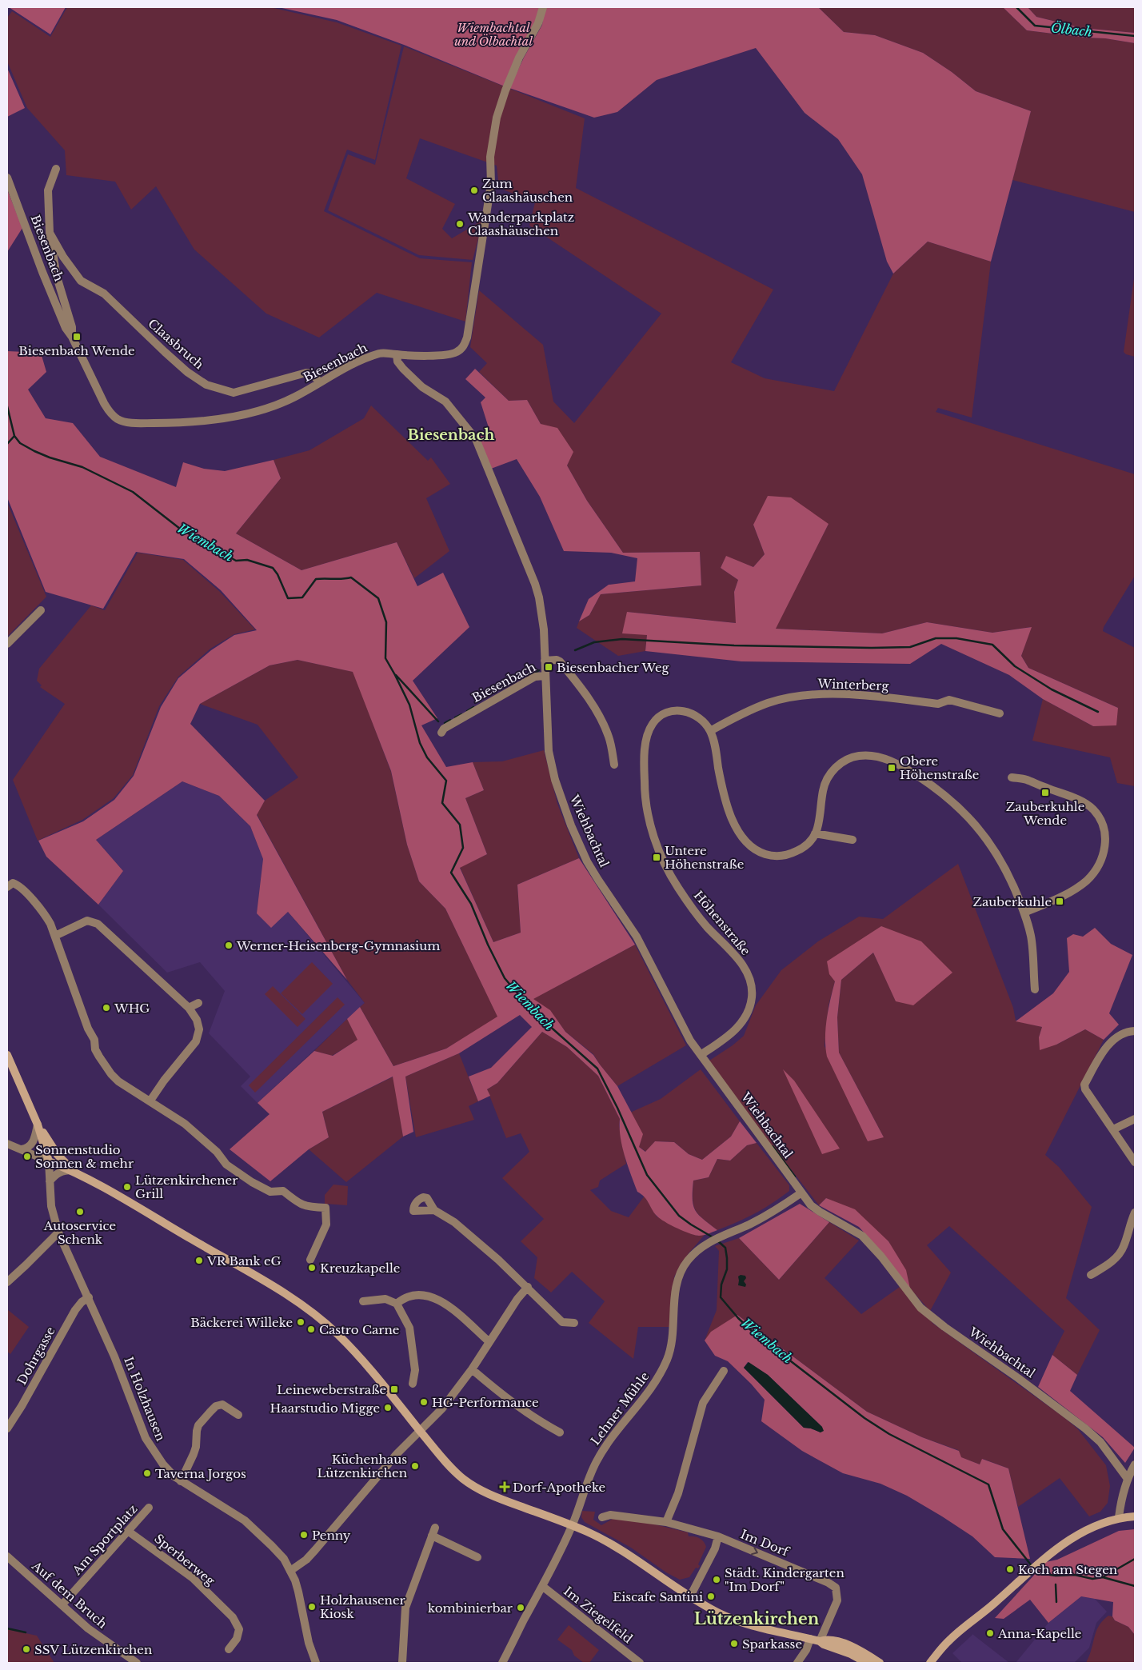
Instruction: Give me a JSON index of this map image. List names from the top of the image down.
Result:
{
  "streets": {
    "street": [
      "Biesenbach",
      "Claasbruch",
      "Winterberg",
      "Wiehbachtal",
      "Höhenstraße",
      "Dohrgasse",
      "In Holzhausen",
      "Lehner Mühle",
      "Am Sportplatz",
      "Im Dorf",
      "Sperberweg",
      "Auf dem Bruch",
      "Im Ziegelfeld"
    ]
  },
  "crossings": [
    ["Biesenbach", "Claasbruch"],
    ["Biesenbach", "Wiehbachtal"],
    ["Winterberg", "Höhenstraße"],
    ["Wiehbachtal", "Höhenstraße"],
    ["Wiehbachtal", "Lehner Mühle"],
    ["Dohrgasse", "In Holzhausen"],
    ["Lehner Mühle", "Im Ziegelfeld"],
    ["Am Sportplatz", "Sperberweg"],
    ["Am Sportplatz", "Auf dem Bruch"]
  ],
  "districts": ["Biesenbach", "Lützenkirchen"],
  "water": ["Ölbach", "Wiembach"],
  "parks": ["Wiembachtal und Ölbachtal"],
  "places": {
    "other": [
      "Zum Claashäuschen",
      "Wanderparkplatz Claashäuschen",
      "Werner-Heisenberg-Gymnasium",
      "WHG",
      "Sonnenstudio Sonnen & mehr",
      "Lützenkirchener Grill",
      "Autoservice Schenk",
      "VR Bank eG",
      "Kreuzkapelle",
      "Bäckerei Willeke",
      "Castro Carne",
      "HG-Performance",
      "Haarstudio Migge",
      "Küchenhaus Lützenkirchen",
      "Taverna Jorgos",
      "Penny",
      "Koch am Stegen",
      "Städt. Kindergarten \"Im Dorf\"",
      "Eiscafe Santini",
      "Holzhausener Kiosk",
      "kombinierbar",
      "Anna-Kapelle",
      "Sparkasse",
      "SSV Lützenkirchen"
    ],
    "transit": [
      "Biesenbach Wende",
      "Biesenbacher Weg",
      "Obere Höhenstraße",
      "Zauberkuhle Wende",
      "Untere Höhenstraße",
      "Zauberkuhle",
      "Leineweberstraße"
    ],
    "health": ["Dorf-Apotheke"]
  }
}
